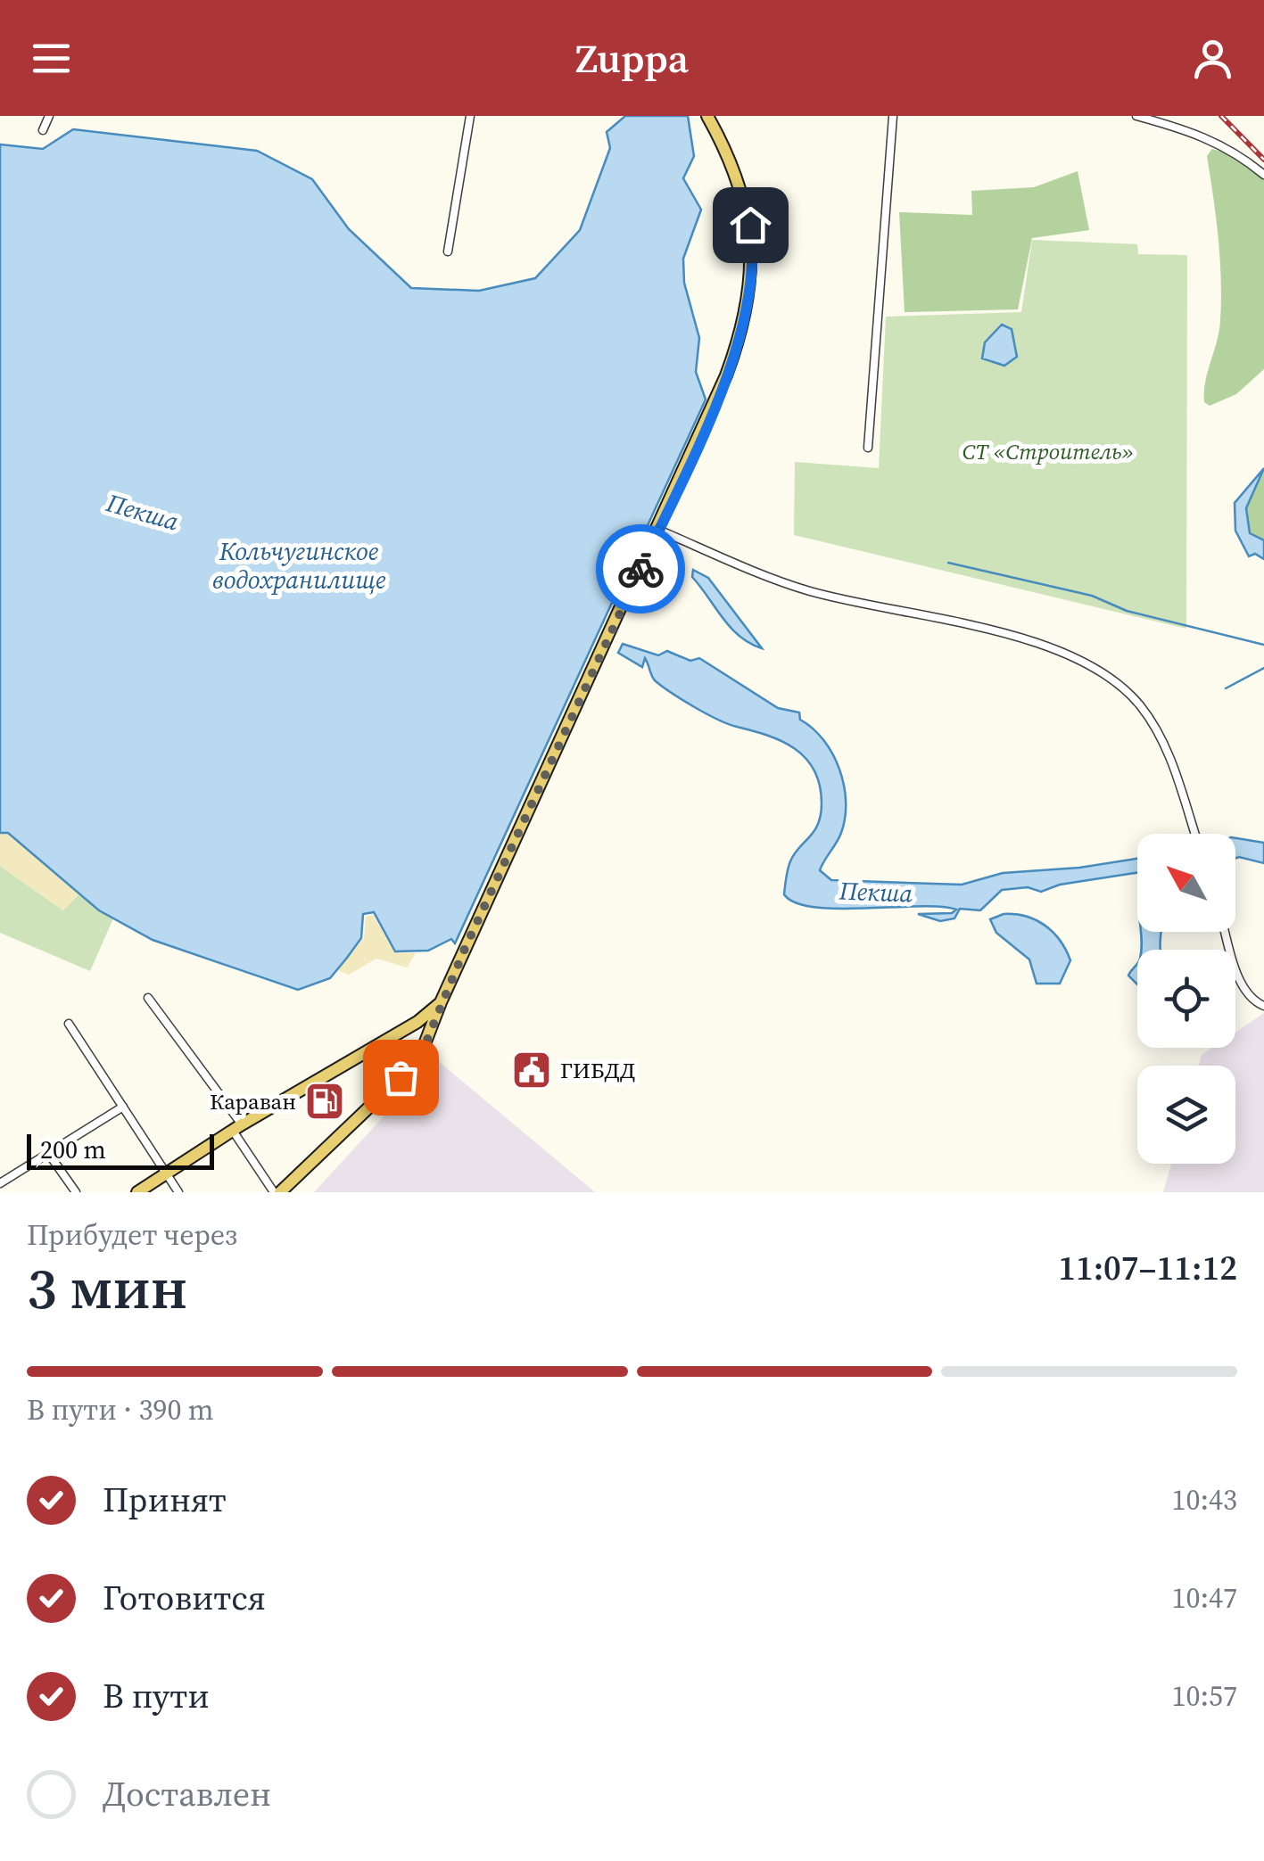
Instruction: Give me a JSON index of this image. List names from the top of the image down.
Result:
{
  "water": ["Пекша", "Кольчугинское водохранилище"],
  "parks": ["СТ «Строитель»"],
  "places": {
    "public building": ["ГИБДД"],
    "fuel station": ["Караван"]
  },
  "scale_bar": "200 m",
  "north": "top left",
  "page": {
    "header": "Zuppa",
    "scale": "200 m",
    "heading": ["3 мин", "Прибудет через", "11:07–11:12"],
    "bar": "В пути · 390 m",
    "list": [
      ["Принят", "10:43"],
      ["Готовится", "10:47"],
      ["В пути", "10:57"],
      "Доставлен"
    ]
  }
}
